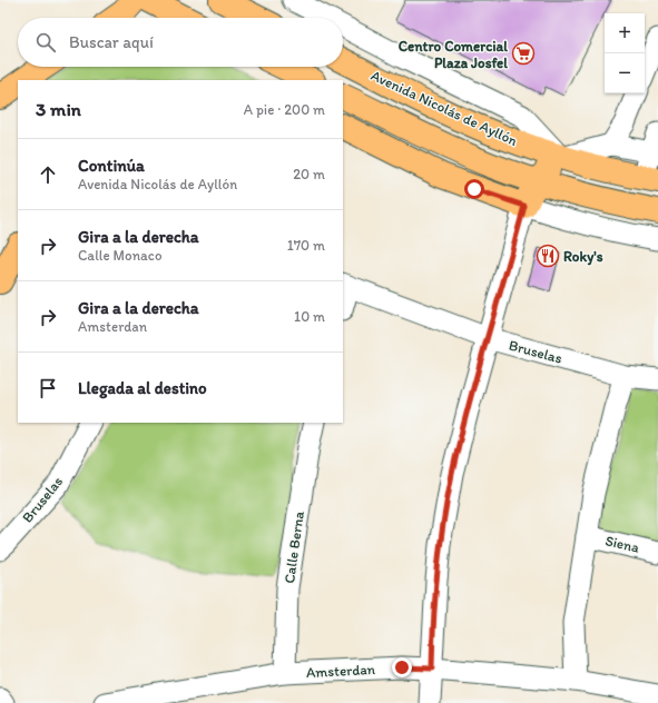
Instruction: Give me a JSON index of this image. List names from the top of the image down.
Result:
{
  "streets": {
    "main road": ["Avenida Nicolás de Ayllón"],
    "street": [
      "Bruselas",
      "Siena",
      "Calle Berna",
      "Amsterdan"
    ]
  },
  "crossings": [
    ["Calle Berna", "Amsterdan"]
  ],
  "places": {
    "supermarket": ["Centro Comercial Plaza Josfel"],
    "restaurant": ["Roky's"]
  },
  "page": {
    "map_buttons": ["+", "−"],
    "search": "Buscar aquí",
    "heading": ["3 min", "A pie · 200 m"],
    "list": [
      ["Continúa", "Avenida Nicolás de Ayllón", "20 m"],
      ["Gira a la derecha", "Calle Monaco", "170 m"],
      ["Gira a la derecha", "Amsterdan", "10 m"],
      "Llegada al destino"
    ]
  }
}
